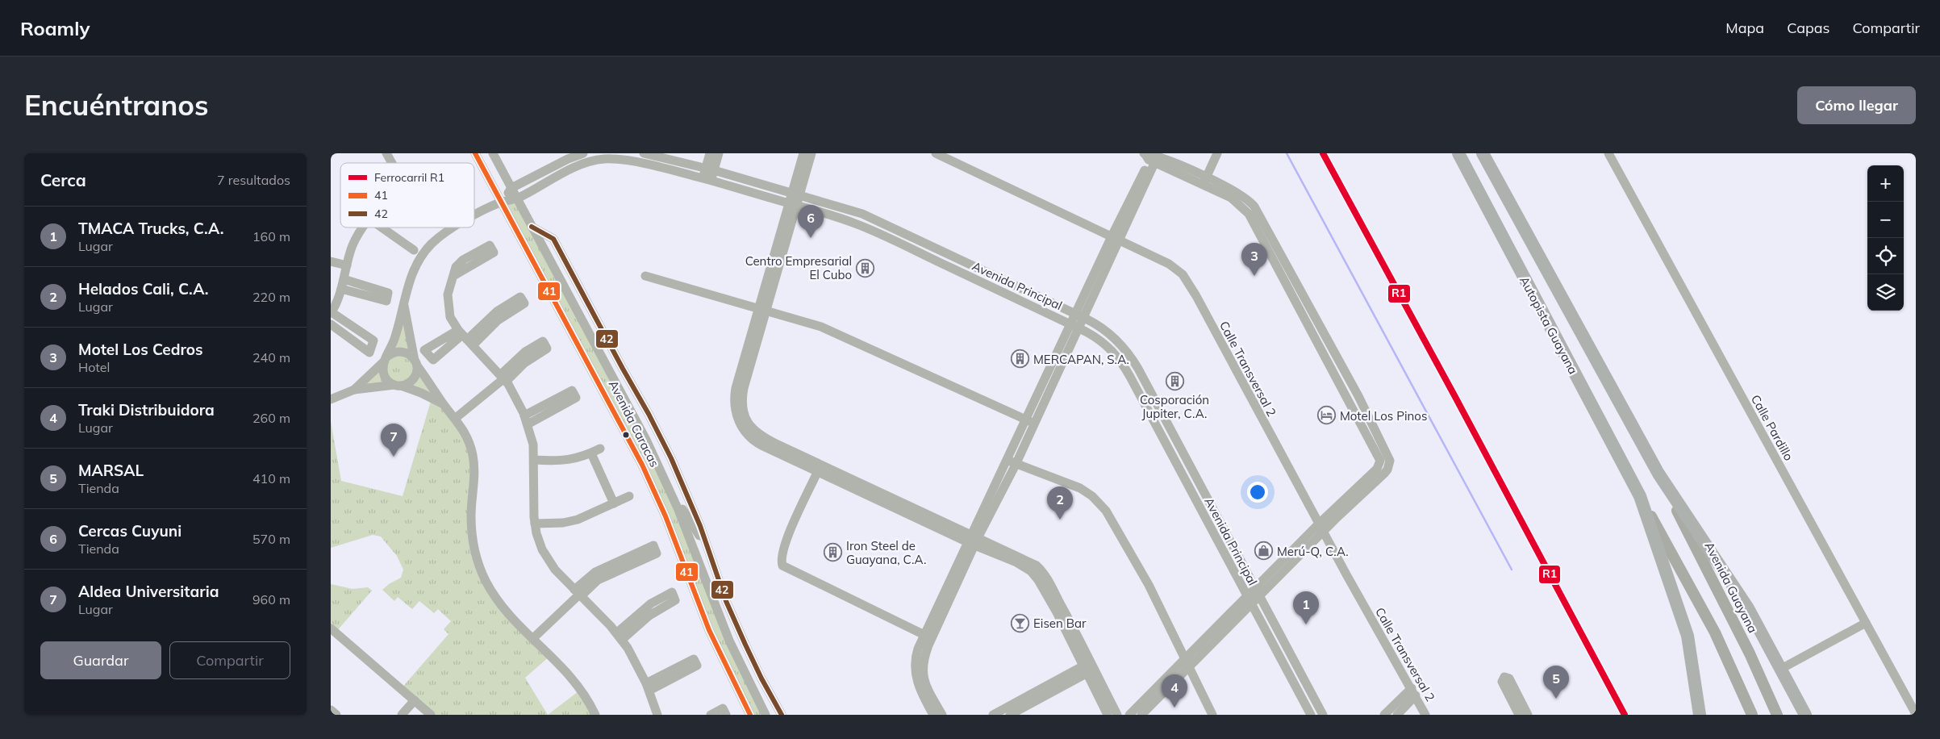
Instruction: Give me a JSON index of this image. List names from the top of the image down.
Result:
{
  "streets": {
    "highway": ["Autopista Guayana"],
    "main road": ["Avenida Guayana"],
    "street": [
      "Avenida Principal",
      "Calle Transversal 2",
      "Avenida Caracas",
      "Calle Pardillo"
    ]
  },
  "crossings": [
    ["Avenida Principal", "Avenida Caracas"],
    ["Autopista Guayana", "Avenida Guayana"]
  ],
  "places": {
    "building": [
      "Centro Empresarial El Cubo",
      "MERCAPAN, S.A.",
      "Cosporación Jupiter, C.A.",
      "Iron Steel de Guayana, C.A."
    ],
    "hotel": ["Motel Los Pinos"],
    "shop": ["Merú-Q, C.A."],
    "bar": ["Eisen Bar"]
  },
  "lines": ["rail line R1", "transit line 41", "transit line 42"],
  "legend": ["Ferrocarril R1", "41", "42"],
  "page": {
    "header": "Roamly",
    "nav": ["Mapa", "Capas", "Compartir"],
    "buttons": [
      "Cómo llegar",
      ["Guardar", "Compartir"]
    ],
    "title": "Encuéntranos",
    "heading": ["Cerca", "7 resultados"],
    "map_buttons": ["+", "−"],
    "pins": [
      "6",
      "3",
      "7",
      "2",
      "1",
      "5",
      "4"
    ],
    "list": [
      {
        "mark": "1",
        "name": "TMACA Trucks, C.A.",
        "note": "Lugar",
        "value": "160 m"
      },
      {
        "mark": "2",
        "name": "Helados Cali, C.A.",
        "note": "Lugar",
        "value": "220 m"
      },
      {
        "mark": "3",
        "name": "Motel Los Cedros",
        "note": "Hotel",
        "value": "240 m"
      },
      {
        "mark": "4",
        "name": "Traki Distribuidora",
        "note": "Lugar",
        "value": "260 m"
      },
      {
        "mark": "5",
        "name": "MARSAL",
        "note": "Tienda",
        "value": "410 m"
      },
      {
        "mark": "6",
        "name": "Cercas Cuyuni",
        "note": "Tienda",
        "value": "570 m"
      },
      {
        "mark": "7",
        "name": "Aldea Universitaria",
        "note": "Lugar",
        "value": "960 m"
      }
    ]
  }
}
